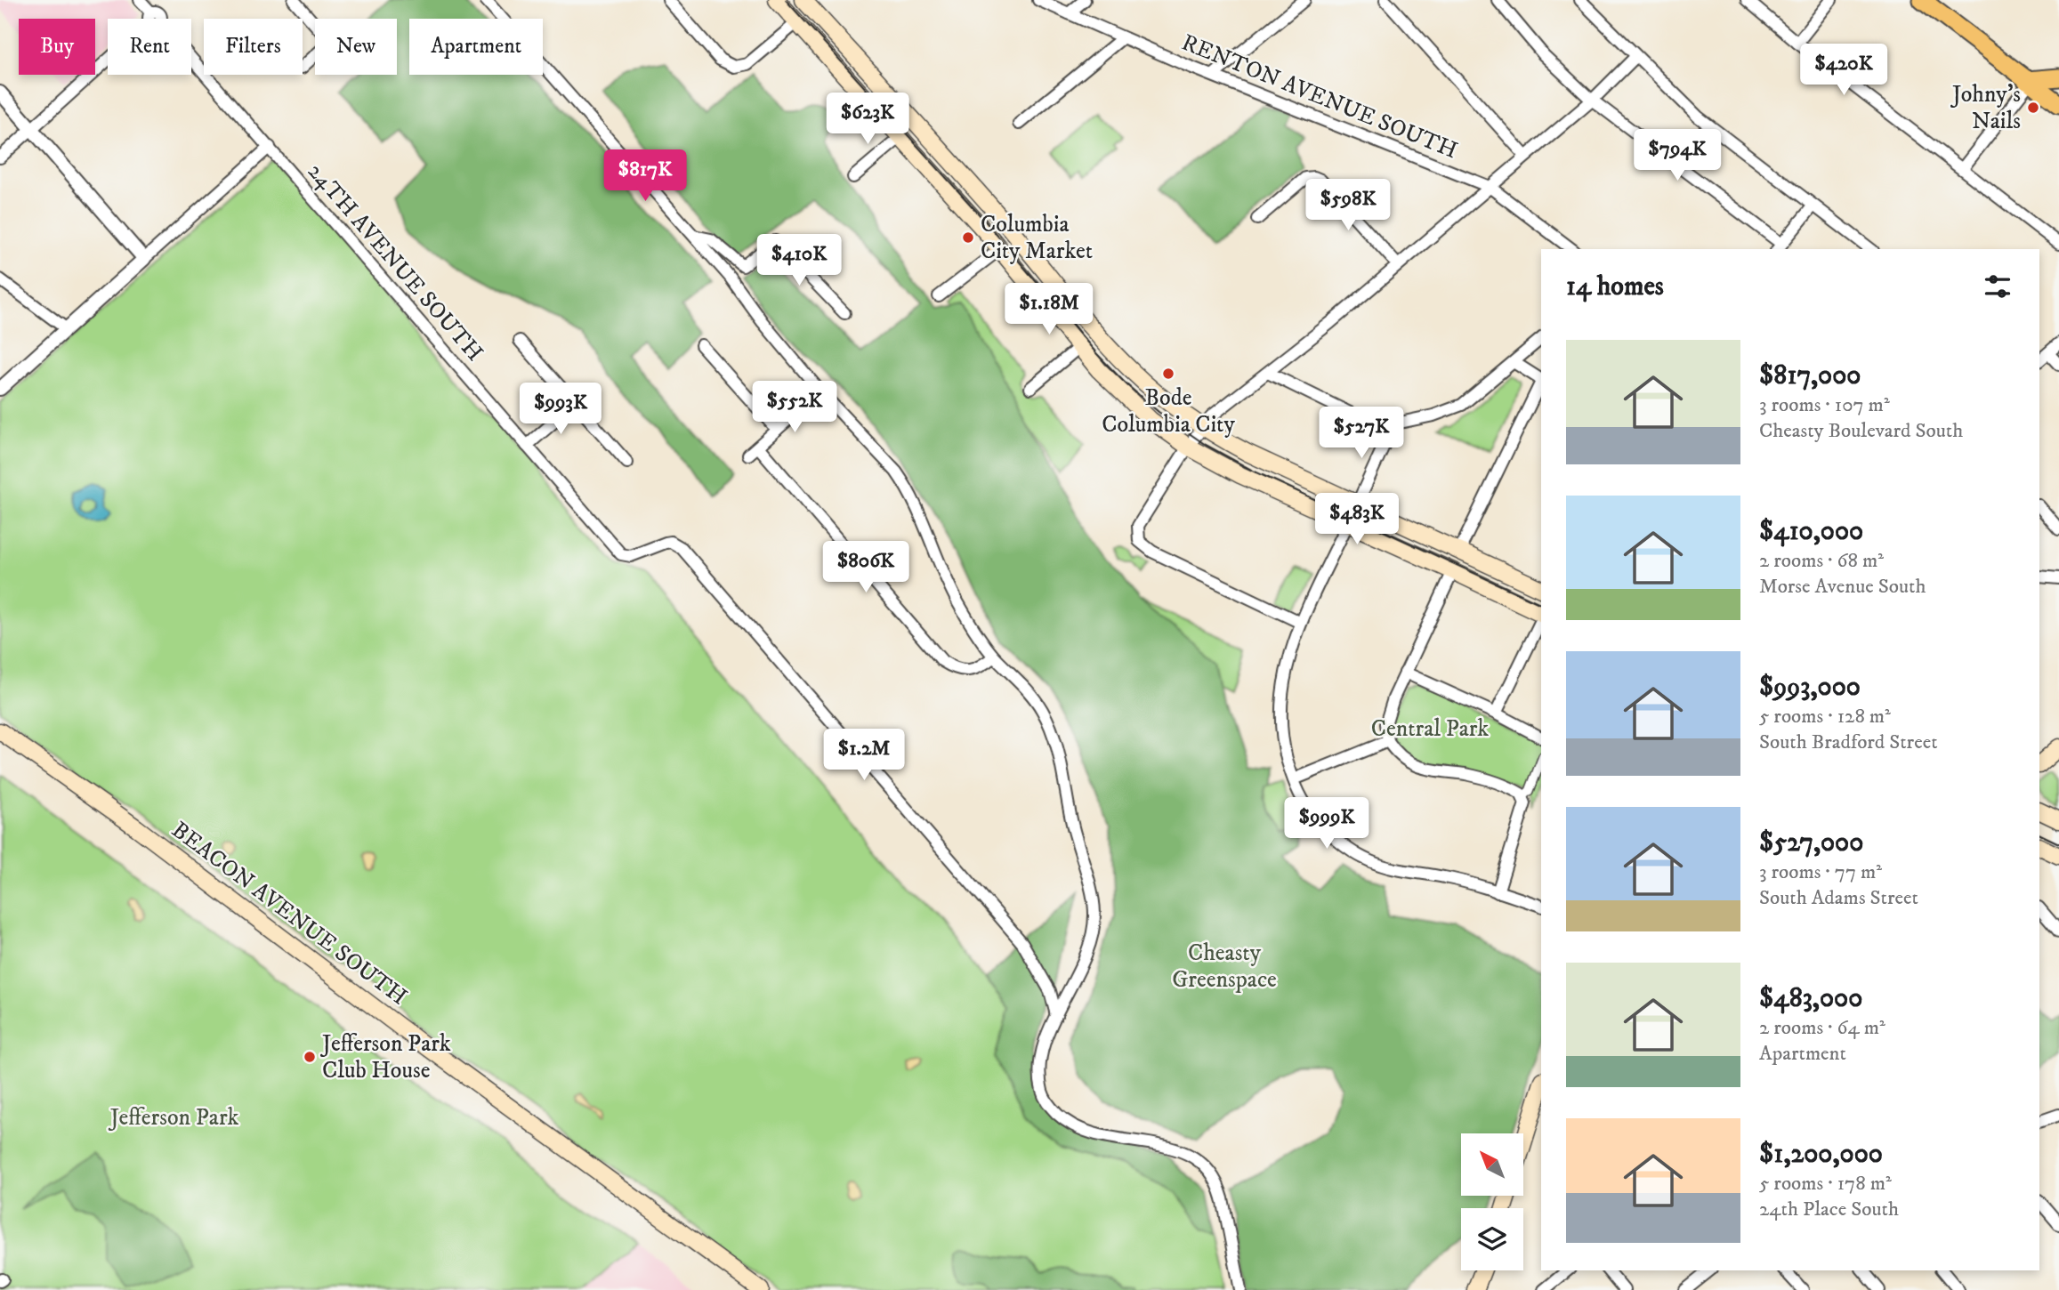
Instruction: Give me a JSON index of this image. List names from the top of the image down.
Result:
{
  "streets": {
    "main road": ["BEACON AVENUE SOUTH"],
    "street": ["RENTON AVENUE SOUTH", "24TH AVENUE SOUTH"]
  },
  "parks": ["Central Park", "Cheasty Greenspace", "Jefferson Park"],
  "places": [
    "Johny's Nails",
    "Columbia City Market",
    "Bode Columbia City",
    "Jefferson Park Club House"
  ],
  "north": "top left",
  "page": {
    "chip": [
      "Buy",
      "Rent",
      "Filters",
      "New",
      "Apartment"
    ],
    "price": [
      "$420K",
      "$623K",
      "$794K",
      "$817K",
      "$598K",
      "$410K",
      "$1.18M",
      "$552K",
      "$993K",
      "$527K",
      "$483K",
      "$806K",
      "$1.2M",
      "$999K"
    ],
    "heading": "14 homes",
    "list": [
      {
        "name": "$817,000",
        "note": "3 rooms · 107 m² · Cheasty Boulevard South"
      },
      {
        "name": "$410,000",
        "note": "2 rooms · 68 m² · Morse Avenue South"
      },
      {
        "name": "$993,000",
        "note": "5 rooms · 128 m² · South Bradford Street"
      },
      {
        "name": "$527,000",
        "note": "3 rooms · 77 m² · South Adams Street"
      },
      {
        "name": "$483,000",
        "note": "2 rooms · 64 m² · Apartment"
      },
      {
        "name": "$1,200,000",
        "note": "5 rooms · 178 m² · 24th Place South"
      }
    ]
  }
}
